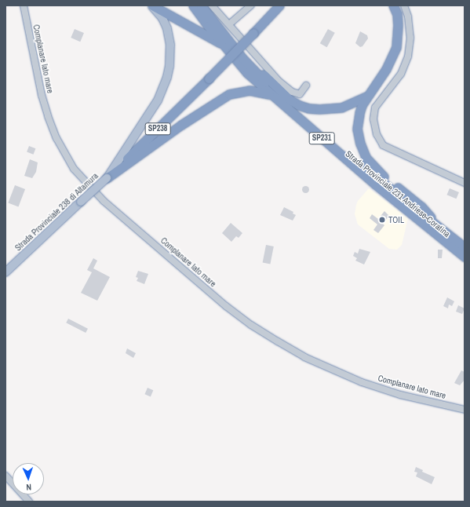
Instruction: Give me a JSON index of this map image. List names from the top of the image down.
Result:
{
  "streets": {
    "highway": ["SP238", "SP231", "Strada Provinciale 231 Andriese-Coratina"],
    "main road": ["Strada Provinciale 238 di Altamura"],
    "street": ["Complanare lato mare"]
  },
  "crossings": [
    ["SP238", "Strada Provinciale 238 di Altamura"]
  ],
  "places": ["TOIL"],
  "north": "bottom"
}
